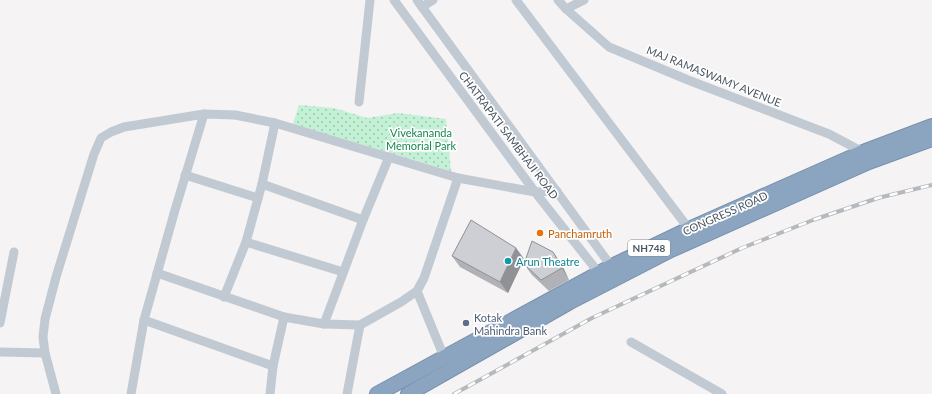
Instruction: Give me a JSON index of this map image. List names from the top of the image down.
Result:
{
  "streets": {
    "highway": ["CONGRESS ROAD", "NH748"],
    "street": ["MAJ RAMASWAMY AVENUE", "CHATRAPATI SAMBHAJI ROAD"]
  },
  "crossings": [
    ["MAJ RAMASWAMY AVENUE", "CONGRESS ROAD"],
    ["CHATRAPATI SAMBHAJI ROAD", "CONGRESS ROAD"]
  ],
  "parks": ["Vivekananda Memorial Park"],
  "places": ["Panchamruth", "Arun Theatre", "Kotak Mahindra Bank"]
}
